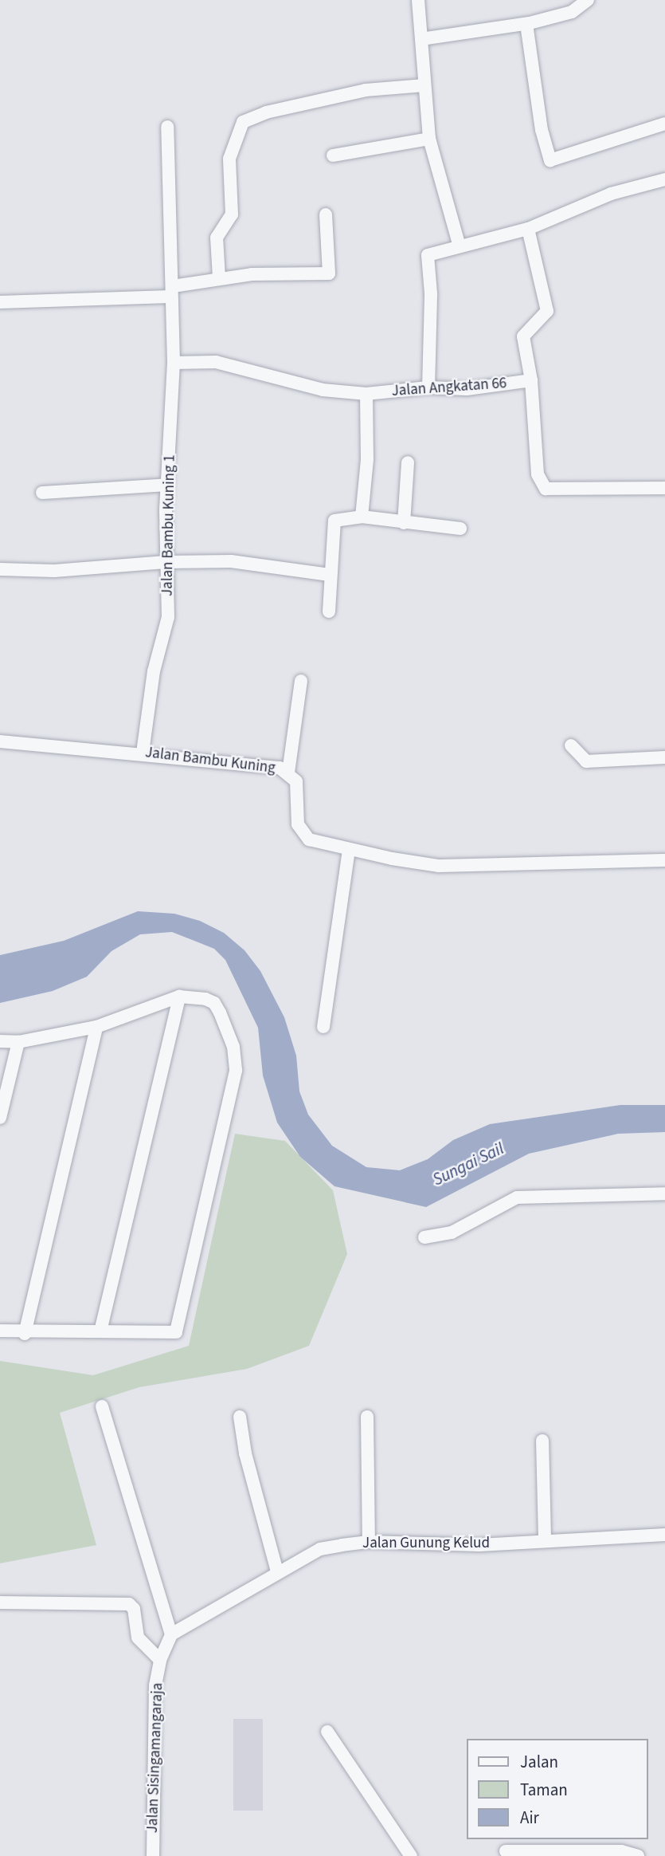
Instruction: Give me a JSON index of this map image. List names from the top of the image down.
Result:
{
  "streets": {
    "street": [
      "Jalan Angkatan 66",
      "Jalan Bambu Kuning 1",
      "Jalan Bambu Kuning",
      "Jalan Gunung Kelud",
      "Jalan Sisingamangaraja"
    ]
  },
  "crossings": [
    ["Jalan Angkatan 66", "Jalan Bambu Kuning 1"],
    ["Jalan Bambu Kuning 1", "Jalan Bambu Kuning"]
  ],
  "water": ["Sungai Sail"],
  "legend": ["Jalan", "Taman", "Air"]
}
